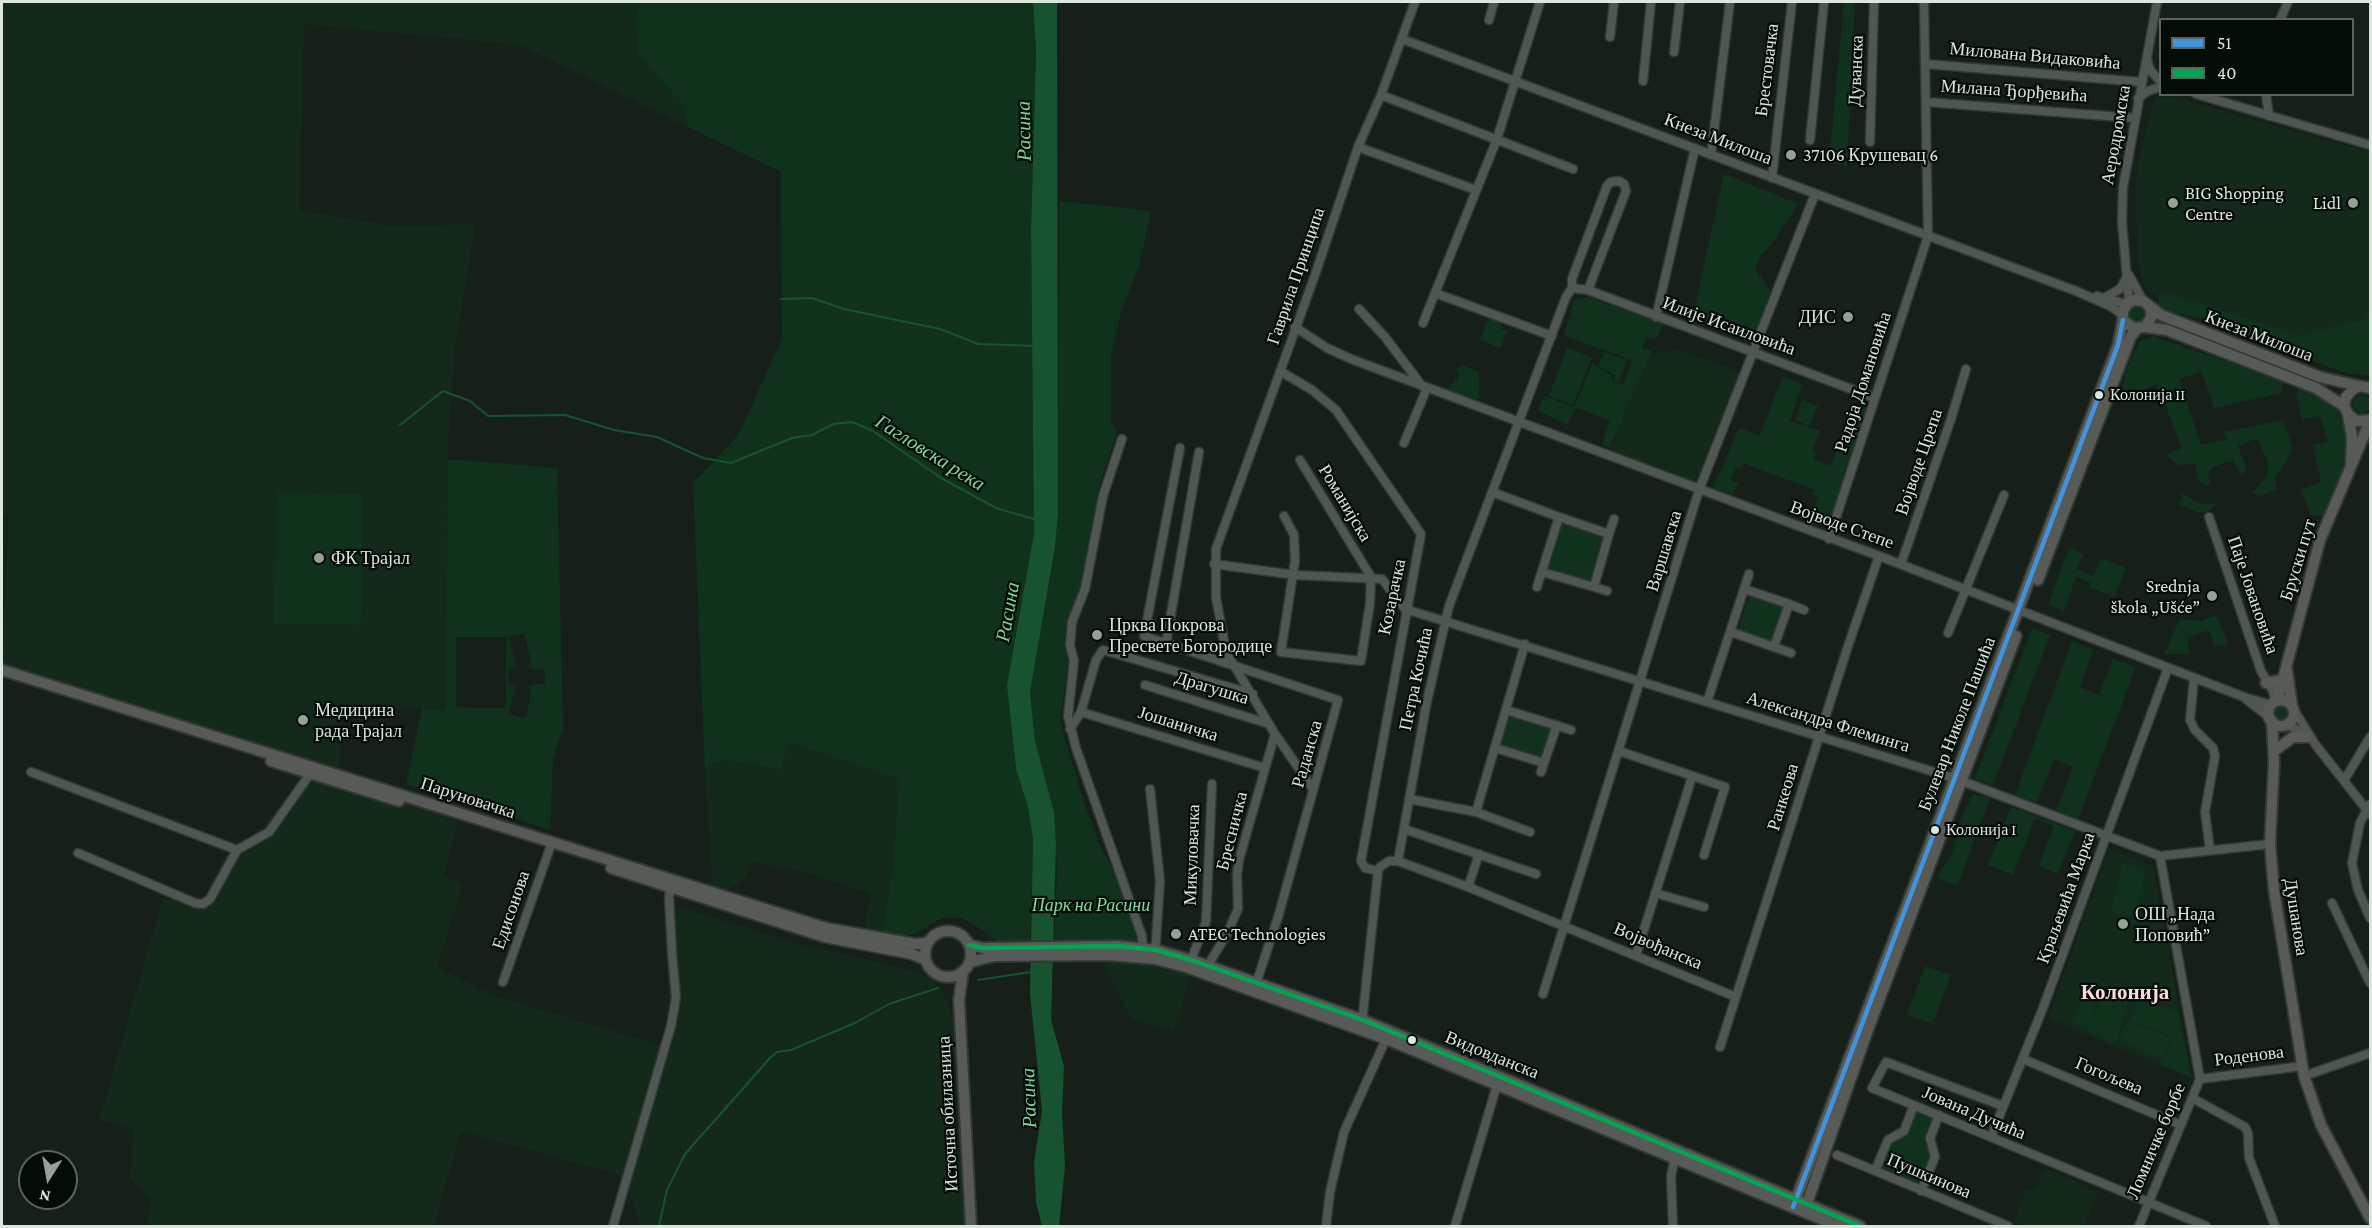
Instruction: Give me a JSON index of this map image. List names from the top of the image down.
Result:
{
  "streets": {
    "main road": [
      "Кнеза Милоша",
      "Бруски пут",
      "Булевар Николе Пашића",
      "Паруновачка",
      "Душанова",
      "Видовданска",
      "Источна обилазница"
    ],
    "street": [
      "Милована Видаковића",
      "Брестовачка",
      "Дуванска",
      "Милана Ђорђевића",
      "Аеродромска",
      "Гаврила Принципа",
      "Илије Исаиловића",
      "Радоја Домановића",
      "Војводе Црепа",
      "Романијска",
      "Војводе Степе",
      "Варшавска",
      "Паје Јовановића",
      "Козарачка",
      "Петра Кочића",
      "Драгушка",
      "Александра Флеминга",
      "Јошаничка",
      "Раданска",
      "Ранкеова",
      "Бресничка",
      "Микуловачка",
      "Краљевића Марка",
      "Едисонова",
      "Војвођанска",
      "Роденова",
      "Гогољева",
      "Јована Дучића",
      "Ломничке борбе",
      "Пушкинова"
    ]
  },
  "crossings": [
    ["Милована Видаковића", "Аеродромска"],
    ["Милована Видаковића", "Радоја Домановића"],
    ["Брестовачка", "Кнеза Милоша"],
    ["Милана Ђорђевића", "Аеродромска"],
    ["Милана Ђорђевића", "Радоја Домановића"],
    ["Аеродромска", "Кнеза Милоша"],
    ["Аеродромска", "Булевар Николе Пашића"],
    ["Кнеза Милоша", "Гаврила Принципа"],
    ["Кнеза Милоша", "Радоја Домановића"],
    ["Кнеза Милоша", "Варшавска"],
    ["Кнеза Милоша", "Бруски пут"],
    ["Кнеза Милоша", "Булевар Николе Пашића"],
    ["Гаврила Принципа", "Војводе Степе"],
    ["Гаврила Принципа", "Козарачка"],
    ["Гаврила Принципа", "Драгушка"],
    ["Гаврила Принципа", "Раданска"],
    ["Гаврила Принципа", "Бресничка"],
    ["Илије Исаиловића", "Радоја Домановића"],
    ["Илије Исаиловића", "Варшавска"],
    ["Илије Исаиловића", "Петра Кочића"],
    ["Радоја Домановића", "Војводе Степе"],
    ["Војводе Црепа", "Војводе Степе"],
    ["Романијска", "Козарачка"],
    ["Војводе Степе", "Варшавска"],
    ["Војводе Степе", "Бруски пут"],
    ["Војводе Степе", "Паје Јовановића"],
    ["Војводе Степе", "Петра Кочића"],
    ["Војводе Степе", "Булевар Николе Пашића"],
    ["Војводе Степе", "Ранкеова"],
    ["Војводе Степе", "Краљевића Марка"],
    ["Војводе Степе", "Душанова"],
    ["Варшавска", "Александра Флеминга"],
    ["Варшавска", "Војвођанска"],
    ["Бруски пут", "Паје Јовановића"],
    ["Бруски пут", "Душанова"],
    ["Паје Јовановића", "Душанова"],
    ["Петра Кочића", "Александра Флеминга"],
    ["Петра Кочића", "Војвођанска"],
    ["Драгушка", "Јошаничка"],
    ["Александра Флеминга", "Булевар Николе Пашића"],
    ["Александра Флеминга", "Ранкеова"],
    ["Александра Флеминга", "Краљевића Марка"],
    ["Александра Флеминга", "Душанова"],
    ["Александра Флеминга", "Ломничке борбе"],
    ["Јошаничка", "Бресничка"],
    ["Булевар Николе Пашића", "Видовданска"],
    ["Раданска", "Видовданска"],
    ["Ранкеова", "Војвођанска"],
    ["Паруновачка", "Едисонова"],
    ["Паруновачка", "Источна обилазница"],
    ["Бресничка", "Видовданска"],
    ["Микуловачка", "Видовданска"],
    ["Краљевића Марка", "Гогољева"],
    ["Краљевића Марка", "Јована Дучића"],
    ["Душанова", "Роденова"],
    ["Роденова", "Ломничке борбе"],
    ["Гогољева", "Ломничке борбе"],
    ["Јована Дучића", "Ломничке борбе"]
  ],
  "districts": ["Колонија"],
  "water": ["Расина", "Гагловска река"],
  "parks": ["Парк на Расини"],
  "places": [
    "37106 Крушевац 6",
    "BIG Shopping Centre",
    "Lidl",
    "ДИС",
    "Колонија II",
    "ФК Трајал",
    "Srednja škola „Ušće”",
    "Црква Покрова Пресвете Богородице",
    "Медицина рада Трајал",
    "Колонија I",
    "ОШ „Нада Поповић”",
    "ATEC Technologies"
  ],
  "lines": ["transit line 51", "transit line 40"],
  "legend": ["51", "40"],
  "north": "bottom"
}
